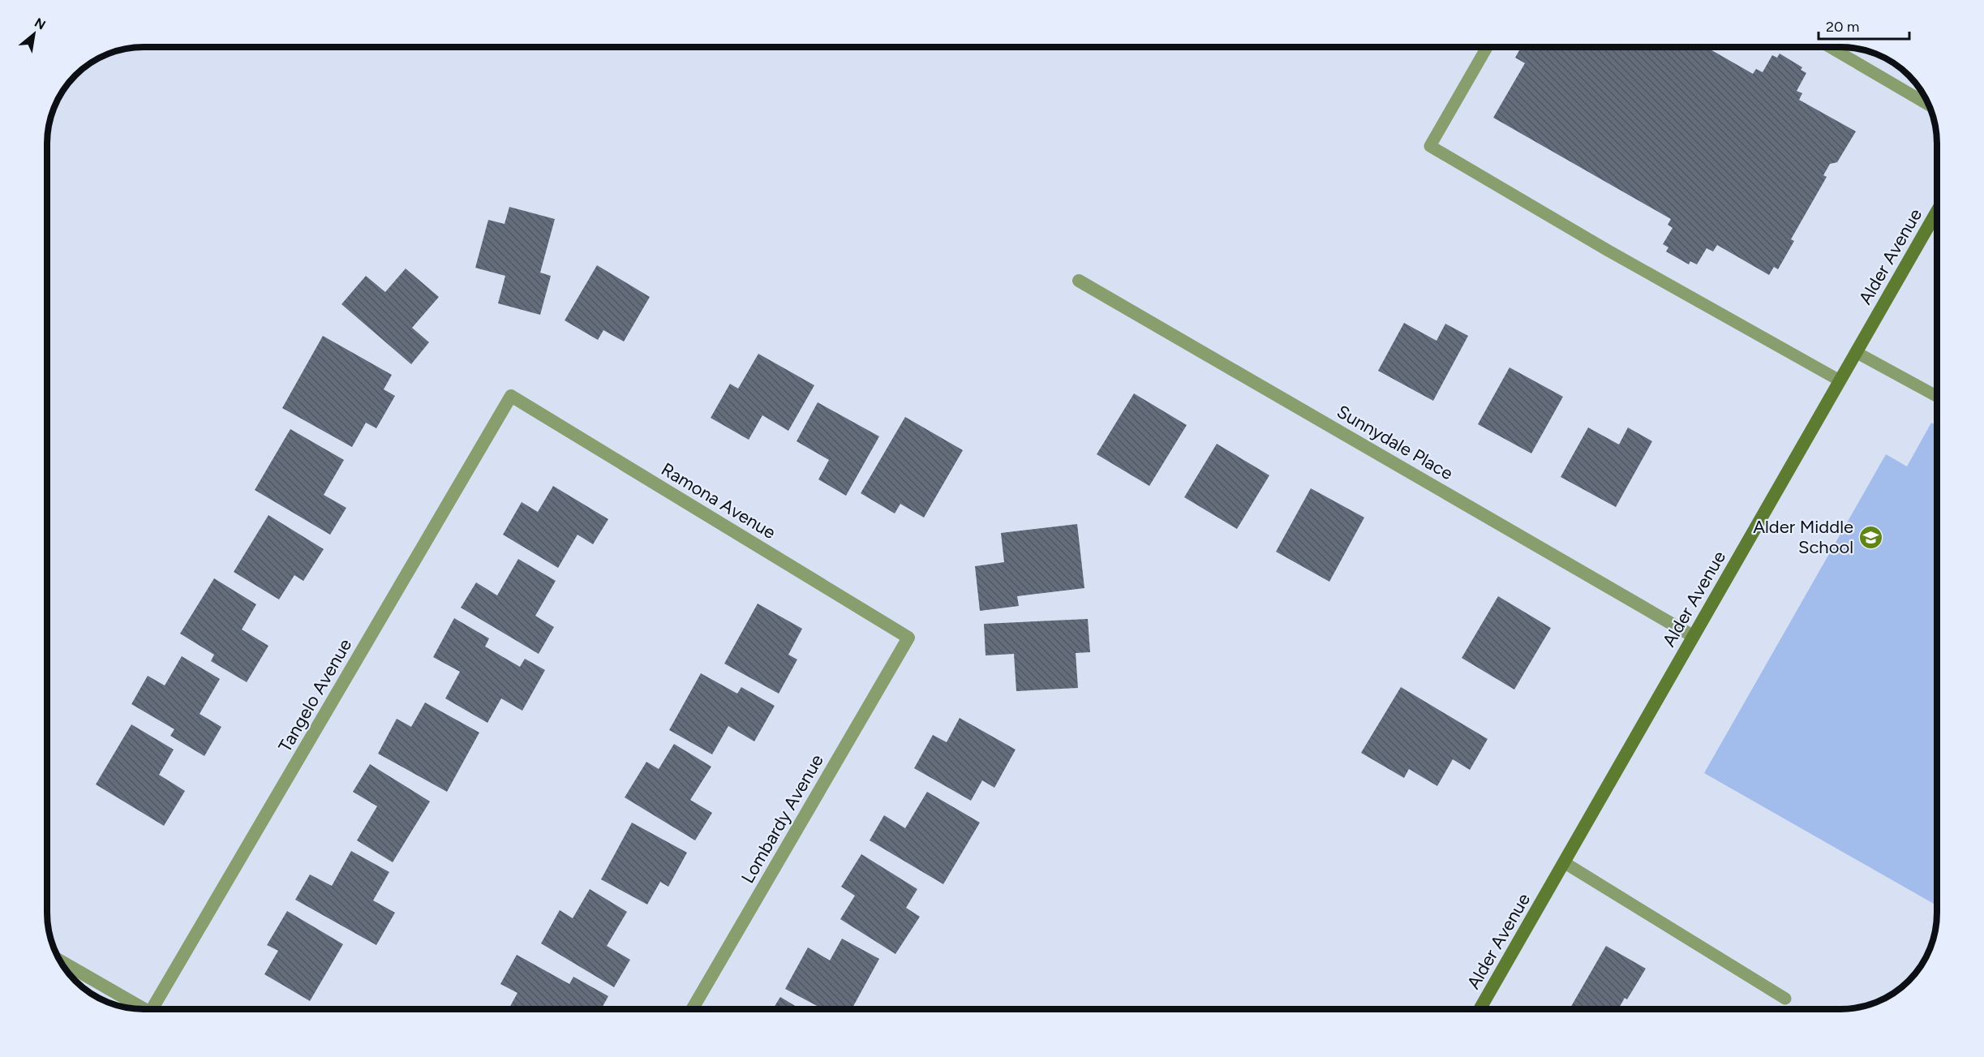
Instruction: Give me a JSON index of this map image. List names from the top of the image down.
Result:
{
  "streets": {
    "main road": ["Alder Avenue"],
    "street": [
      "Sunnydale Place",
      "Ramona Avenue",
      "Tangelo Avenue",
      "Lombardy Avenue"
    ]
  },
  "crossings": [
    ["Alder Avenue", "Sunnydale Place"],
    ["Ramona Avenue", "Tangelo Avenue"],
    ["Ramona Avenue", "Lombardy Avenue"]
  ],
  "places": {
    "school or university": ["Alder Middle School"]
  },
  "scale_bar": "20 m",
  "north": "top right"
}
